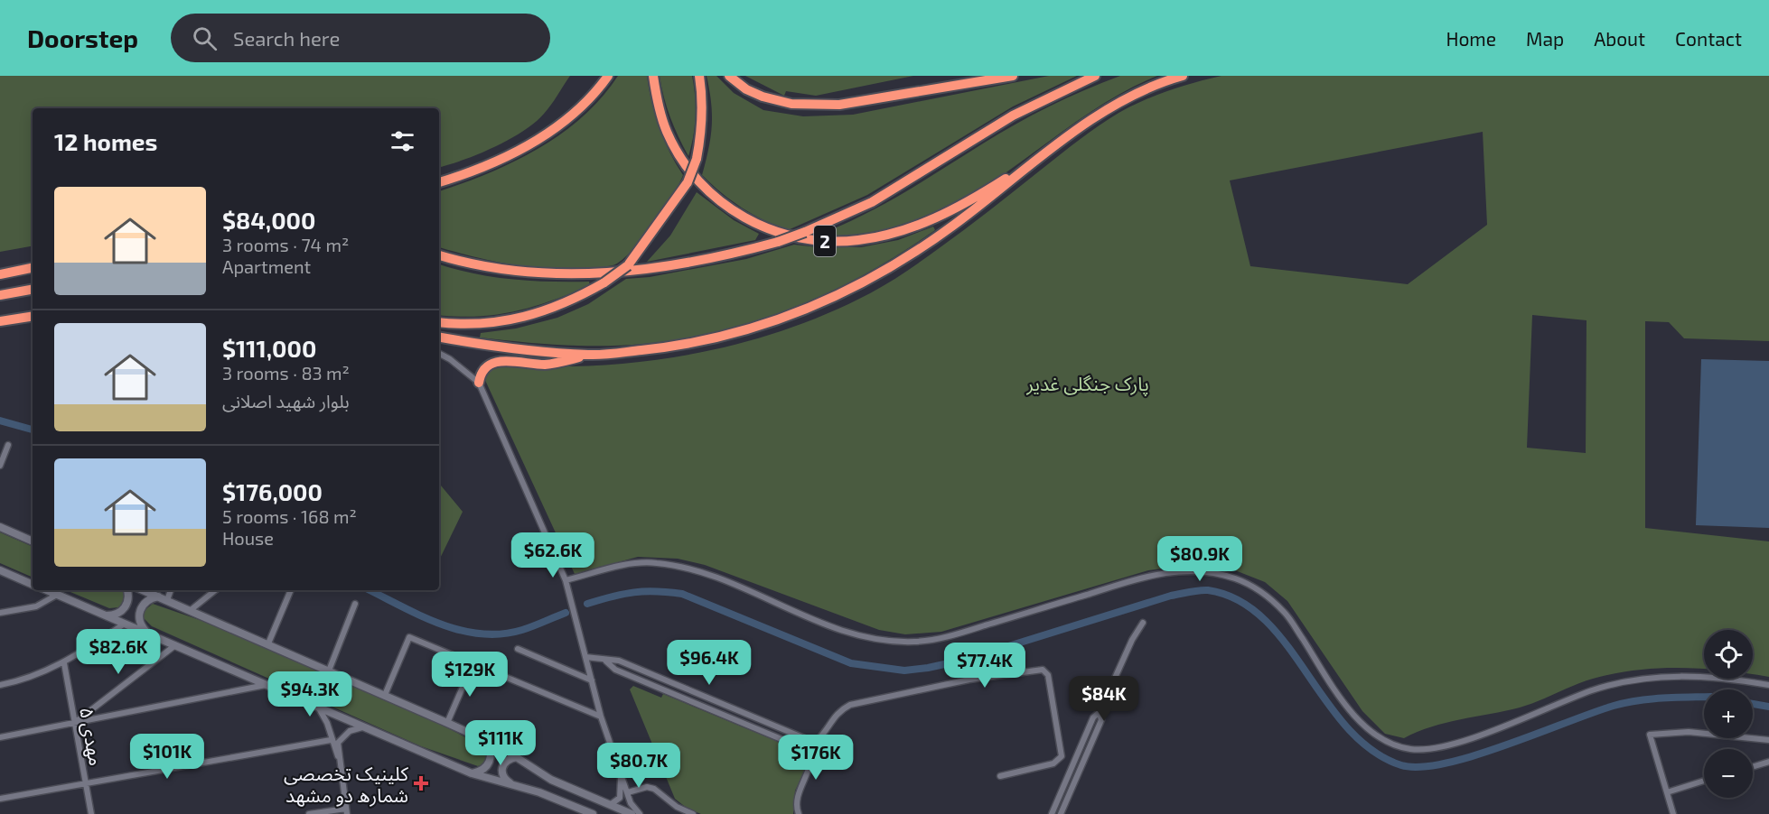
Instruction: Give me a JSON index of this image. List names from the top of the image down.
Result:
{
  "streets": {
    "highway": ["2"],
    "street": ["مهدی ۵"]
  },
  "parks": ["پارک جنگلی غدیر"],
  "places": {
    "health": ["کلینیک تخصصی شمار‌ه دو مشهد"]
  },
  "page": {
    "header": "Doorstep",
    "search": "Search here",
    "nav": [
      "Home",
      "Map",
      "About",
      "Contact"
    ],
    "heading": "12 homes",
    "list": [
      {
        "name": "$84,000",
        "note": "3 rooms · 74 m² · Apartment"
      },
      {
        "name": "$111,000",
        "note": "3 rooms · 83 m² · بلوار شهید اصلانی"
      },
      {
        "name": "$176,000",
        "note": "5 rooms · 168 m² · House"
      }
    ],
    "price": [
      "$62.6K",
      "$80.9K",
      "$82.6K",
      "$96.4K",
      "$77.4K",
      "$129K",
      "$94.3K",
      "$84K",
      "$111K",
      "$101K",
      "$176K",
      "$80.7K"
    ],
    "map_buttons": ["+", "−"]
  }
}
